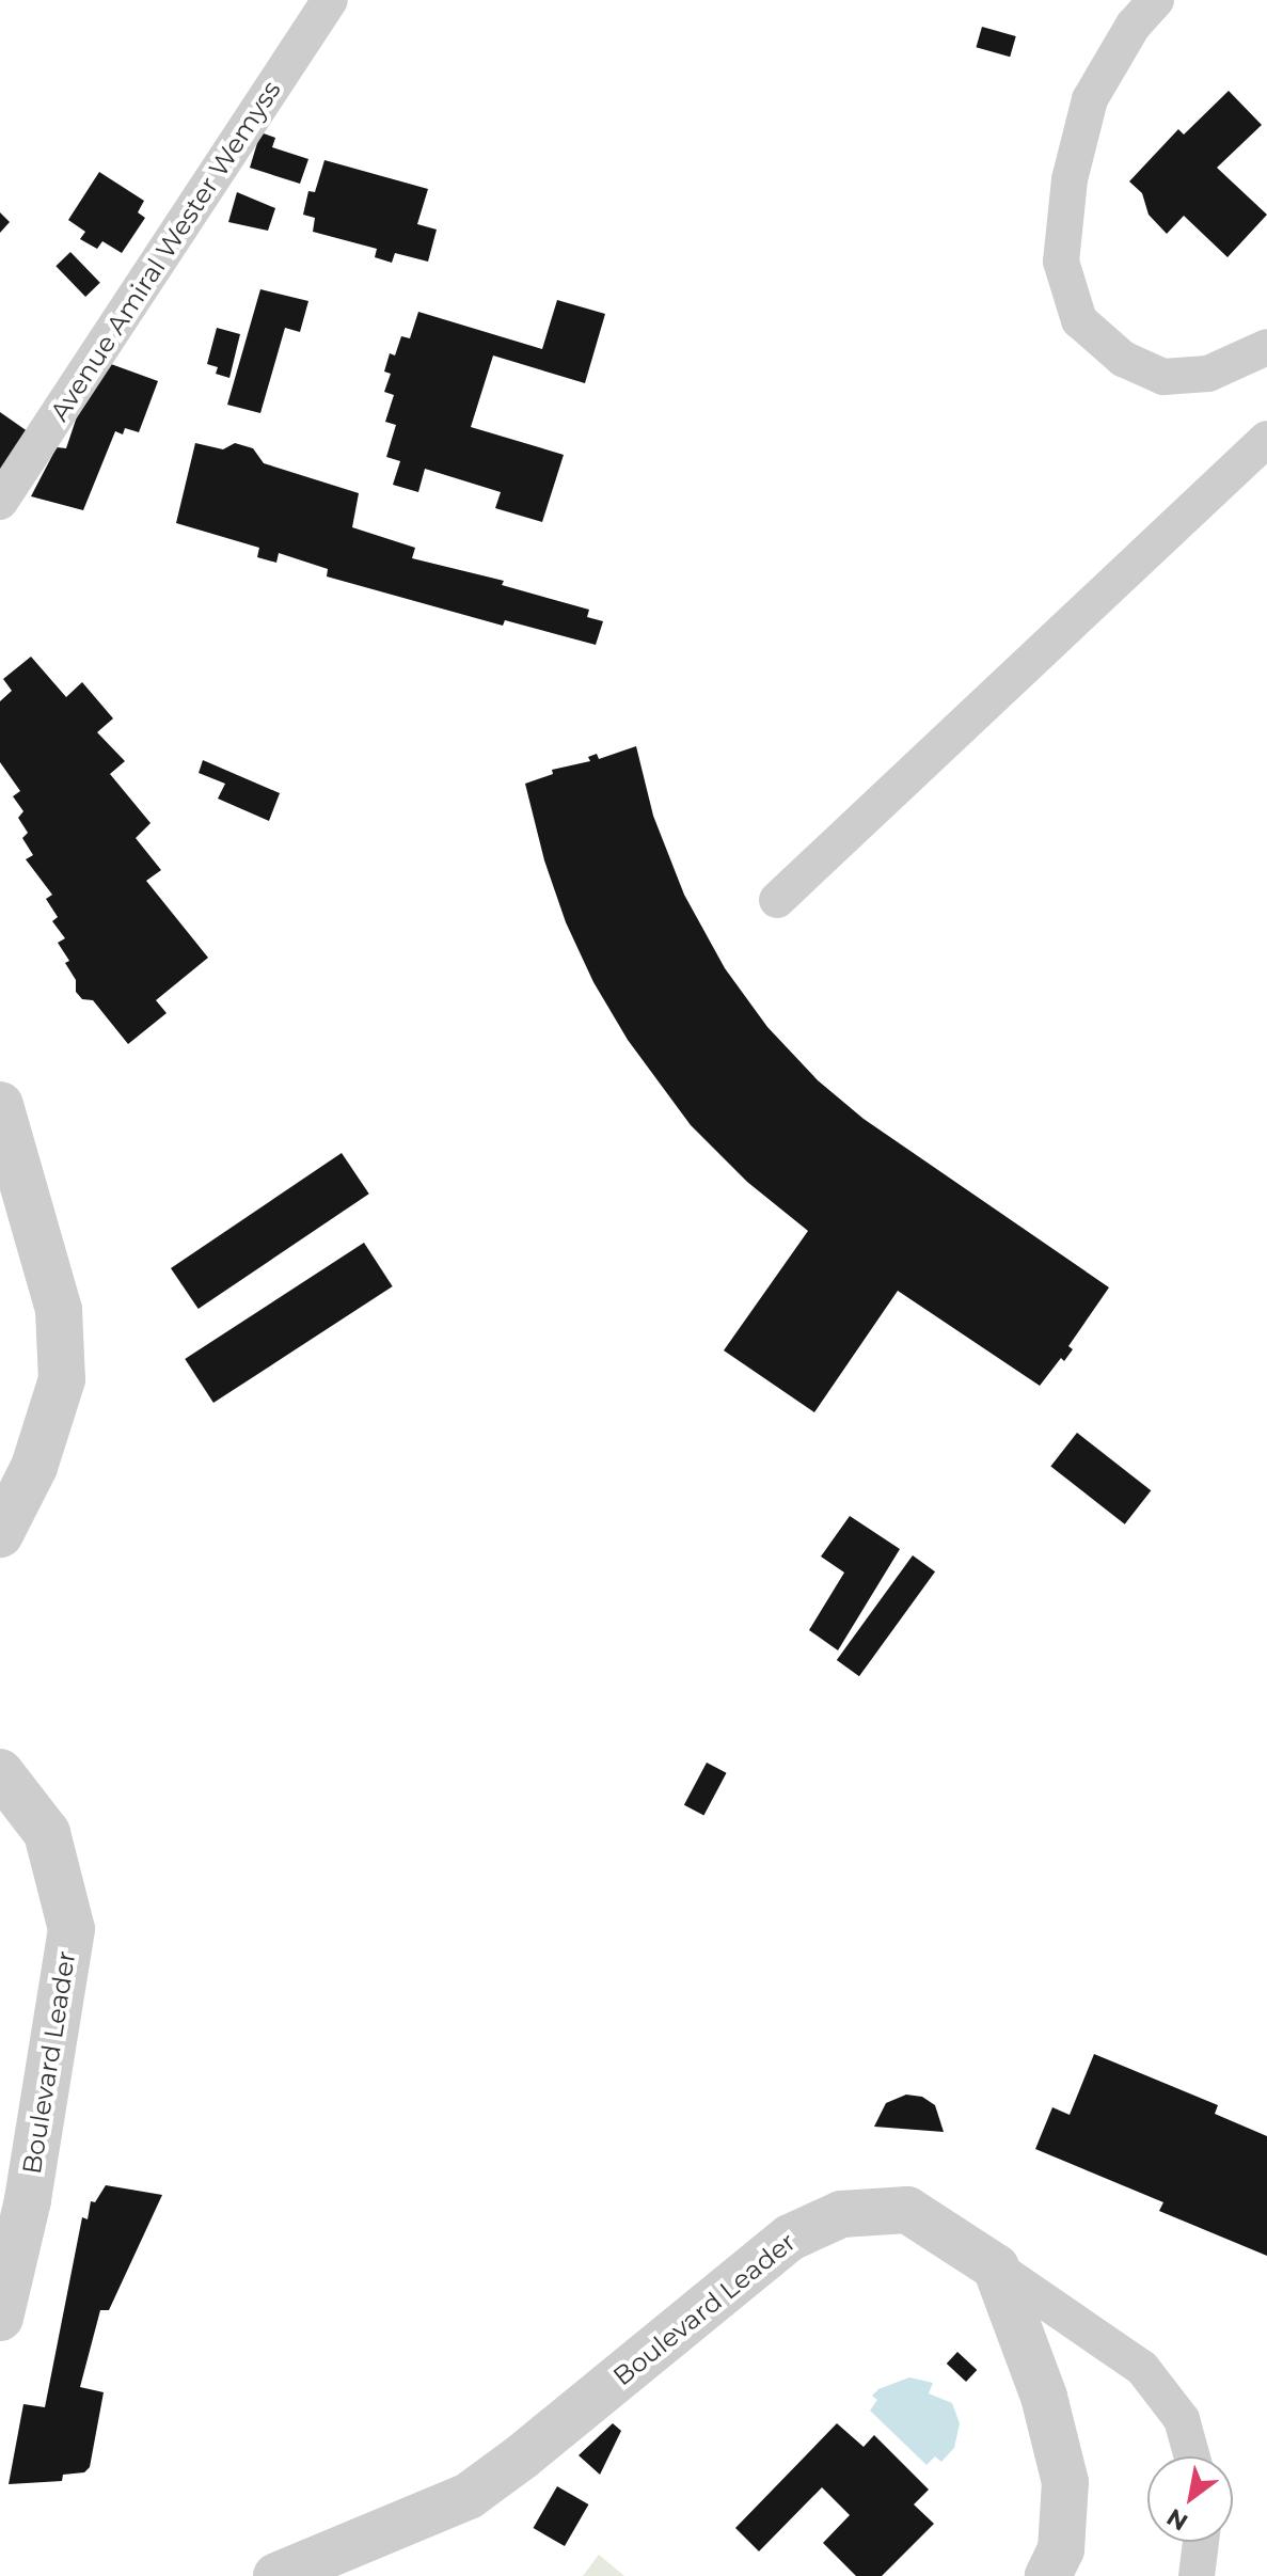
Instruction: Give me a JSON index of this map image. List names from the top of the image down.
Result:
{
  "streets": {
    "street": ["Avenue Amiral Wester Wemyss", "Boulevard Leader"]
  },
  "north": "bottom left"
}
